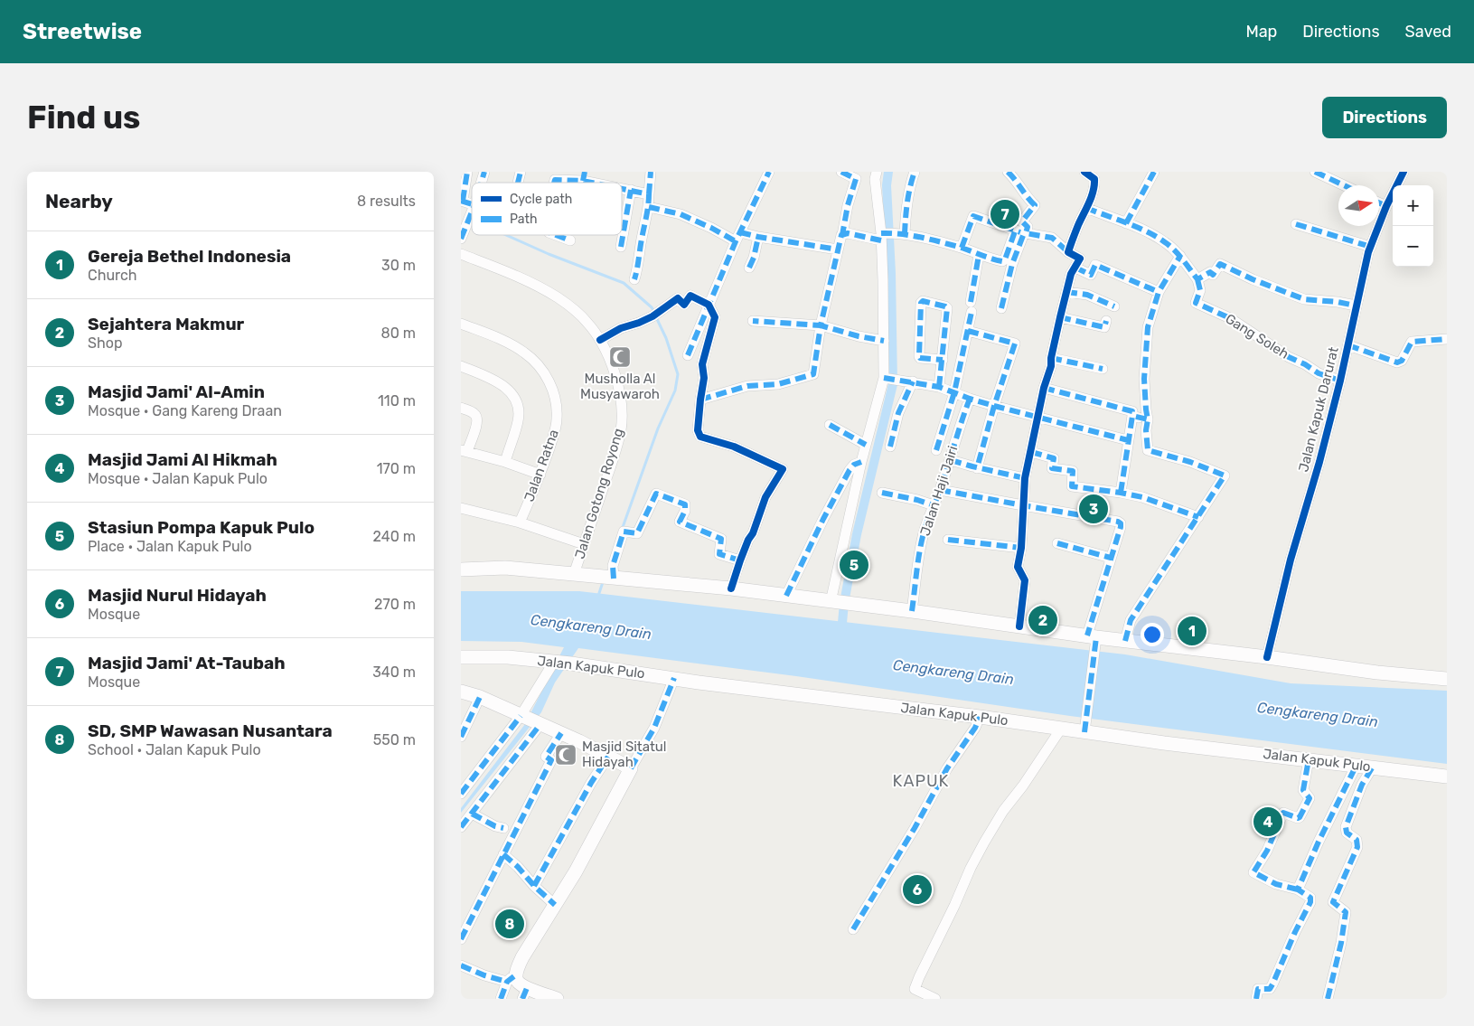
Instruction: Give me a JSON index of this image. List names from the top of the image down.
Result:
{
  "streets": {
    "main road": ["Jalan Kapuk Pulo"],
    "street": [
      "Gang Soleh",
      "Jalan Kapuk Darurat",
      "Jalan Ratna",
      "Jalan Haji Jairi",
      "Jalan Gotong Royong"
    ]
  },
  "crossings": [
    ["Gang Soleh", "Jalan Kapuk Darurat"]
  ],
  "districts": ["KAPUK"],
  "water": ["Cengkareng Drain"],
  "places": {
    "mosque": ["Musholla Al Musyawaroh", "Masjid Sitatul Hidayah"]
  },
  "legend": ["Cycle path", "Path"],
  "north": "right",
  "page": {
    "header": "Streetwise",
    "nav": ["Map", "Directions", "Saved"],
    "buttons": "Directions",
    "title": "Find us",
    "heading": ["Nearby", "8 results"],
    "map_buttons": ["+", "−"],
    "pins": [
      "7",
      "3",
      "5",
      "2",
      "1",
      "4",
      "6",
      "8"
    ],
    "list": [
      {
        "mark": "1",
        "name": "Gereja Bethel Indonesia",
        "note": "Church",
        "value": "30 m"
      },
      {
        "mark": "2",
        "name": "Sejahtera Makmur",
        "note": "Shop",
        "value": "80 m"
      },
      {
        "mark": "3",
        "name": "Masjid Jami' Al-Amin",
        "note": "Mosque · Gang Kareng Draan",
        "value": "110 m"
      },
      {
        "mark": "4",
        "name": "Masjid Jami Al Hikmah",
        "note": "Mosque · Jalan Kapuk Pulo",
        "value": "170 m"
      },
      {
        "mark": "5",
        "name": "Stasiun Pompa Kapuk Pulo",
        "note": "Place · Jalan Kapuk Pulo",
        "value": "240 m"
      },
      {
        "mark": "6",
        "name": "Masjid Nurul Hidayah",
        "note": "Mosque",
        "value": "270 m"
      },
      {
        "mark": "7",
        "name": "Masjid Jami' At-Taubah",
        "note": "Mosque",
        "value": "340 m"
      },
      {
        "mark": "8",
        "name": "SD, SMP Wawasan Nusantara",
        "note": "School · Jalan Kapuk Pulo",
        "value": "550 m"
      }
    ]
  }
}
